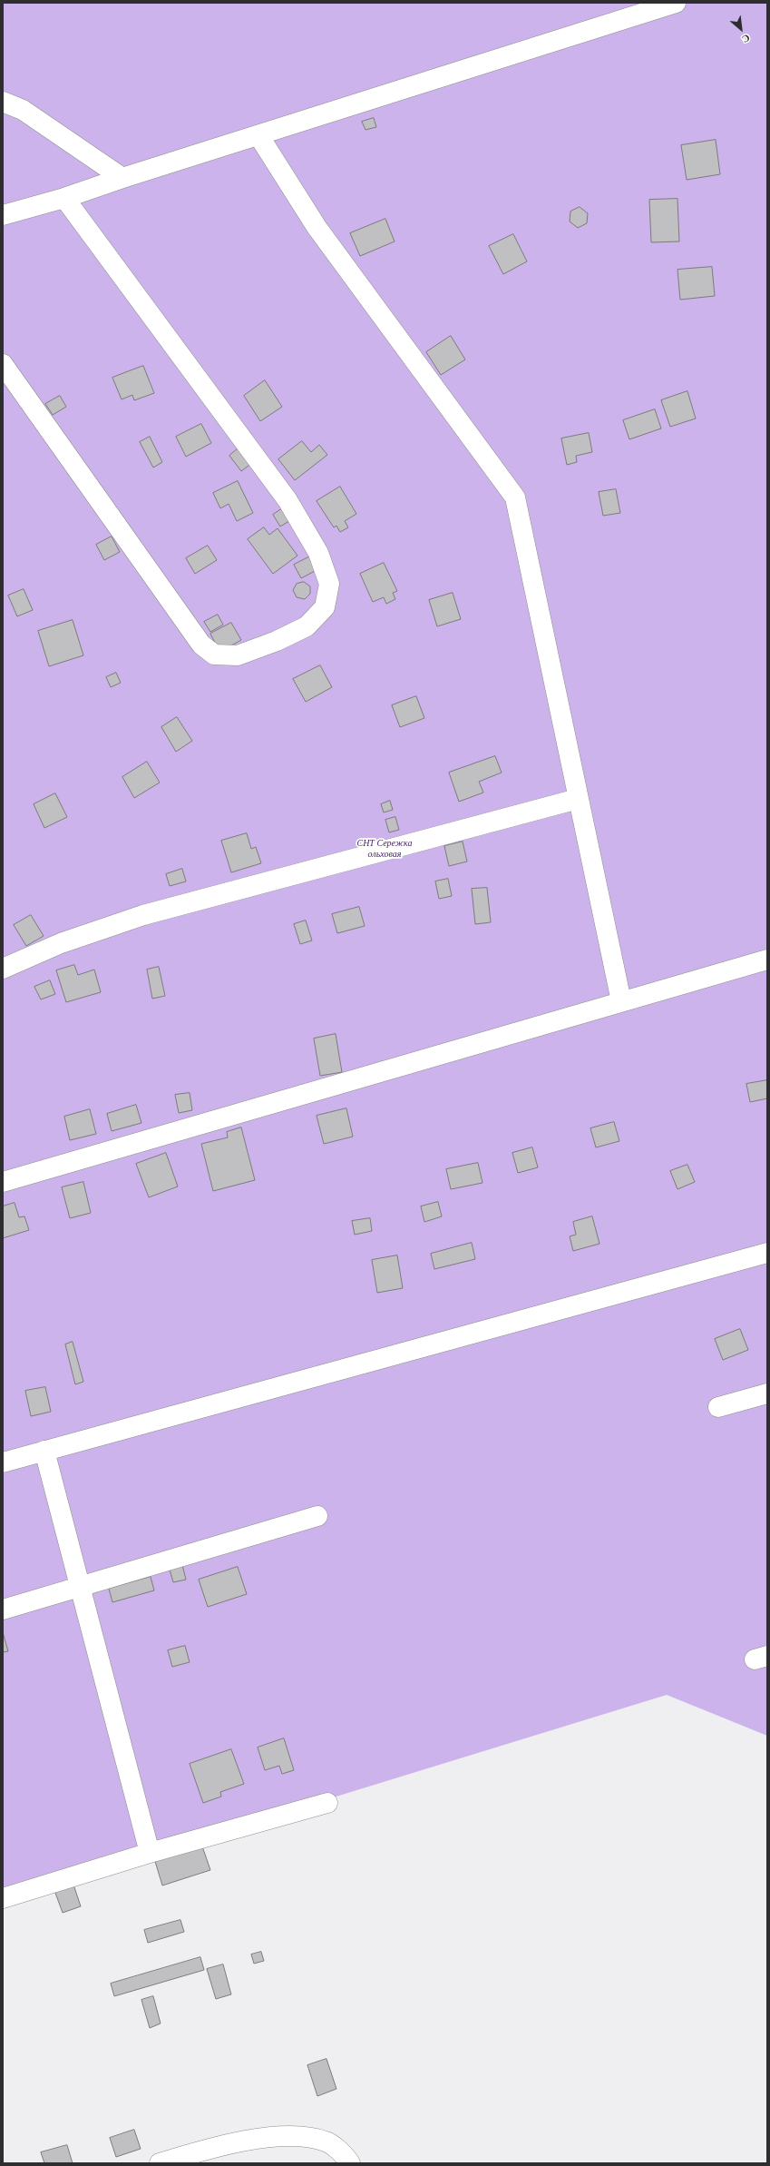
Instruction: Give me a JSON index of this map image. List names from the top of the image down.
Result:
{
  "parks": ["СНТ Сережка ольховая"],
  "north": "bottom right"
}
